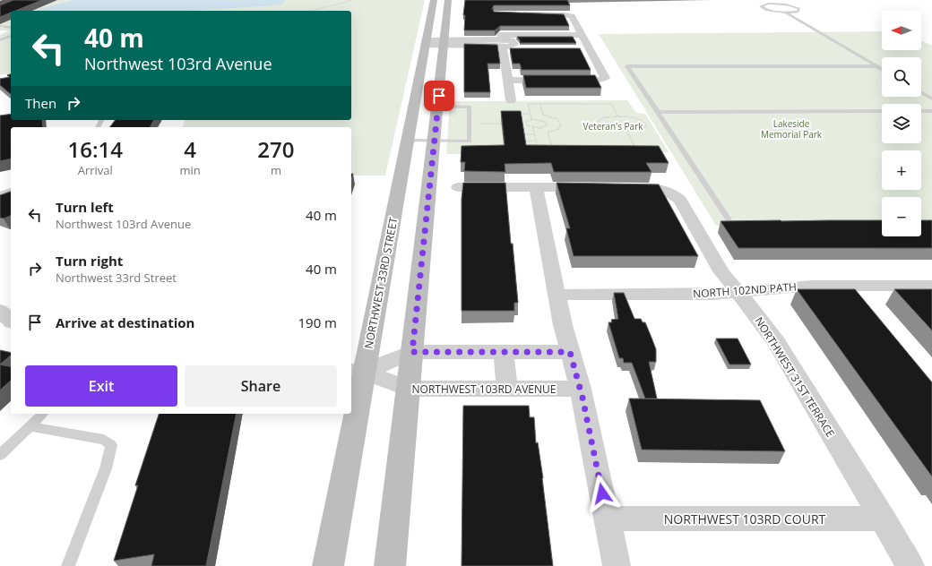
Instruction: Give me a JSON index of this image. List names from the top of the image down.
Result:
{
  "streets": {
    "street": [
      "NORTHWEST 33RD STREET",
      "NORTH 102ND PATH",
      "NORTHWEST 31ST TERRACE",
      "NORTHWEST 103RD AVENUE",
      "NORTHWEST 103RD COURT"
    ]
  },
  "crossings": [
    ["NORTHWEST 33RD STREET", "NORTHWEST 103RD AVENUE"],
    ["NORTH 102ND PATH", "NORTHWEST 31ST TERRACE"],
    ["NORTHWEST 31ST TERRACE", "NORTHWEST 103RD COURT"]
  ],
  "parks": ["Lakeside Memorial Park", "Veteran's Park"],
  "north": "left",
  "page": {
    "map_buttons": ["+", "−"],
    "turn": ["40 m", "Northwest 103rd Avenue"],
    "then": "Then",
    "eta": [
      "16:14",
      "Arrival",
      "4",
      "min",
      "270",
      "m"
    ],
    "list": [
      {
        "name": "Turn left",
        "note": "Northwest 103rd Avenue",
        "value": "40 m"
      },
      {
        "name": "Turn right",
        "note": "Northwest 33rd Street",
        "value": "40 m"
      },
      {
        "name": "Arrive at destination",
        "value": "190 m"
      }
    ],
    "buttons": ["Exit", "Share"]
  }
}
